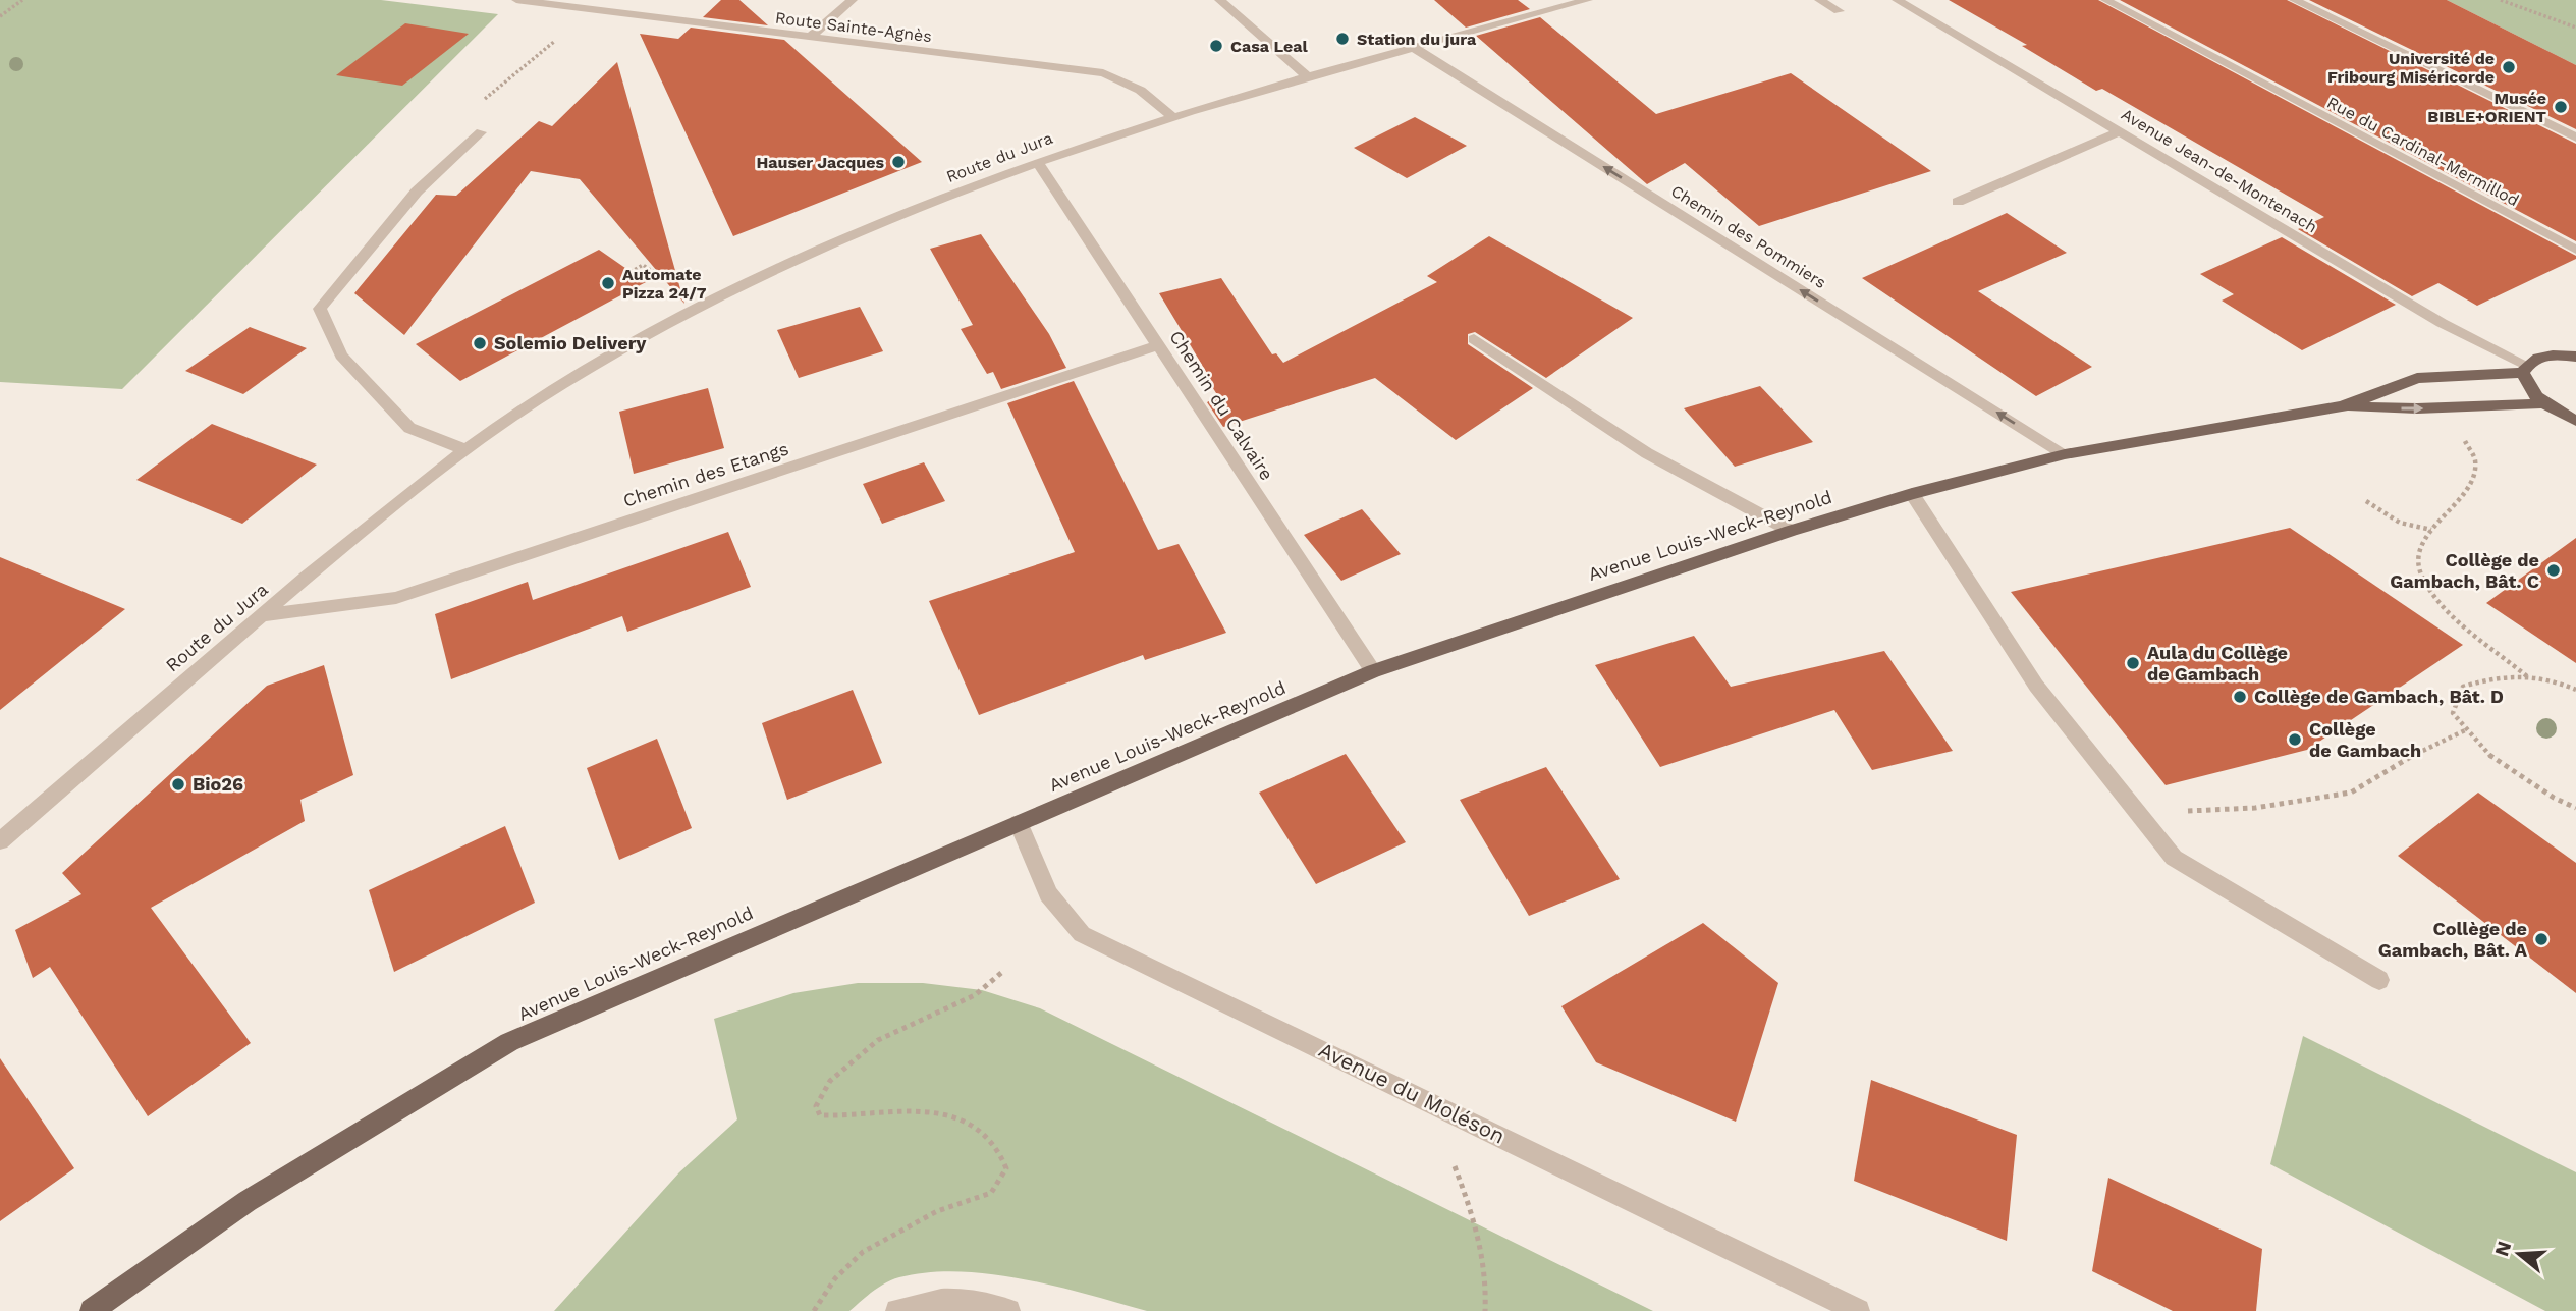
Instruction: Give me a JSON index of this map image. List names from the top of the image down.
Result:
{
  "streets": {
    "main road": ["Avenue Louis-Weck-Reynold"],
    "street": [
      "Route Sainte-Agnès",
      "Rue du Cardinal-Mermillod",
      "Route du Jura",
      "Avenue Jean-de-Montenach",
      "Chemin des Pommiers",
      "Chemin du Calvaire",
      "Chemin des Etangs",
      "Avenue du Moléson"
    ]
  },
  "crossings": [
    ["Route Sainte-Agnès", "Route du Jura"],
    ["Route du Jura", "Chemin des Pommiers"],
    ["Route du Jura", "Chemin du Calvaire"],
    ["Route du Jura", "Chemin des Etangs"],
    ["Avenue Jean-de-Montenach", "Avenue Louis-Weck-Reynold"],
    ["Chemin des Pommiers", "Avenue Louis-Weck-Reynold"],
    ["Chemin du Calvaire", "Chemin des Etangs"],
    ["Chemin du Calvaire", "Avenue Louis-Weck-Reynold"],
    ["Avenue Louis-Weck-Reynold", "Avenue du Moléson"]
  ],
  "one_way": ["Chemin des Pommiers"],
  "places": [
    "Station du jura",
    "Casa Leal",
    "Université de Fribourg Miséricorde",
    "Musée BIBLE+ORIENT",
    "Hauser Jacques",
    "Automate Pizza 24/7",
    "Solemio Delivery",
    "Collège de Gambach, Bât. C",
    "Aula du Collège de Gambach",
    "Collège de Gambach, Bât. D",
    "Collège de Gambach",
    "Bio26",
    "Collège de Gambach, Bât. A"
  ],
  "north": "left"
}
